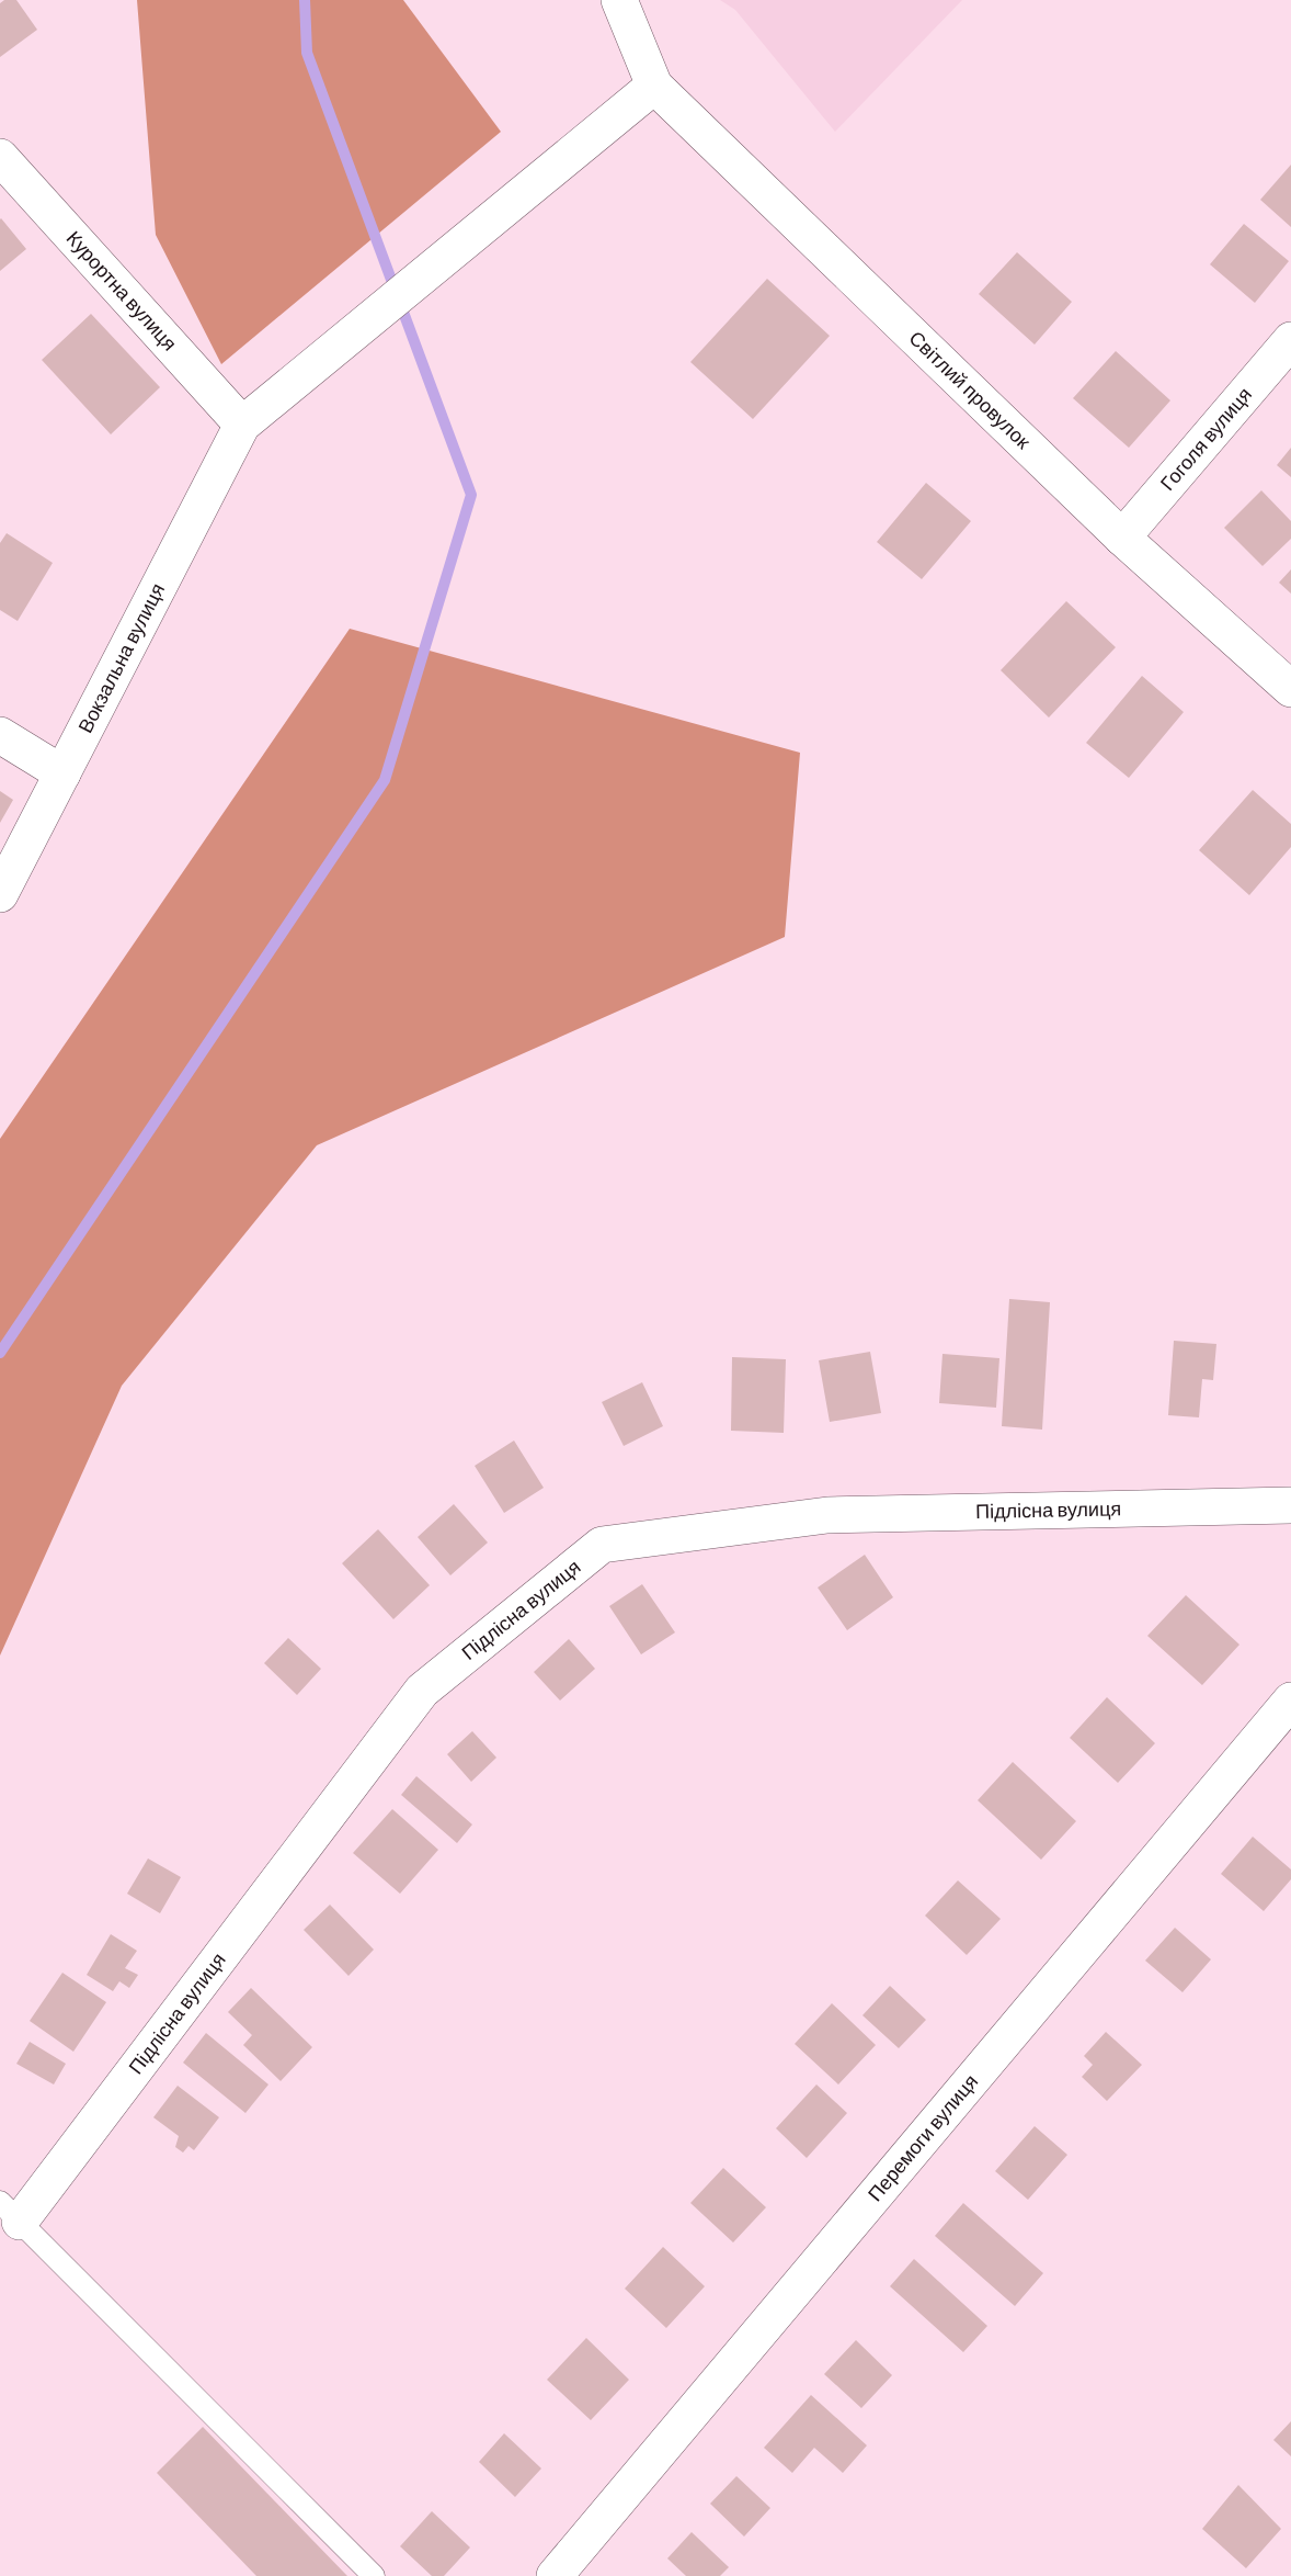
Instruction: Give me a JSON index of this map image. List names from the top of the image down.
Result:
{
  "streets": {
    "street": [
      "Курортна вулиця",
      "Світлий провулок",
      "Гоголя вулиця",
      "Вокзальна вулиця",
      "Підлісна вулиця",
      "Перемоги вулиця"
    ]
  },
  "crossings": [
    ["Курортна вулиця", "Вокзальна вулиця"],
    ["Світлий провулок", "Гоголя вулиця"]
  ]
}
